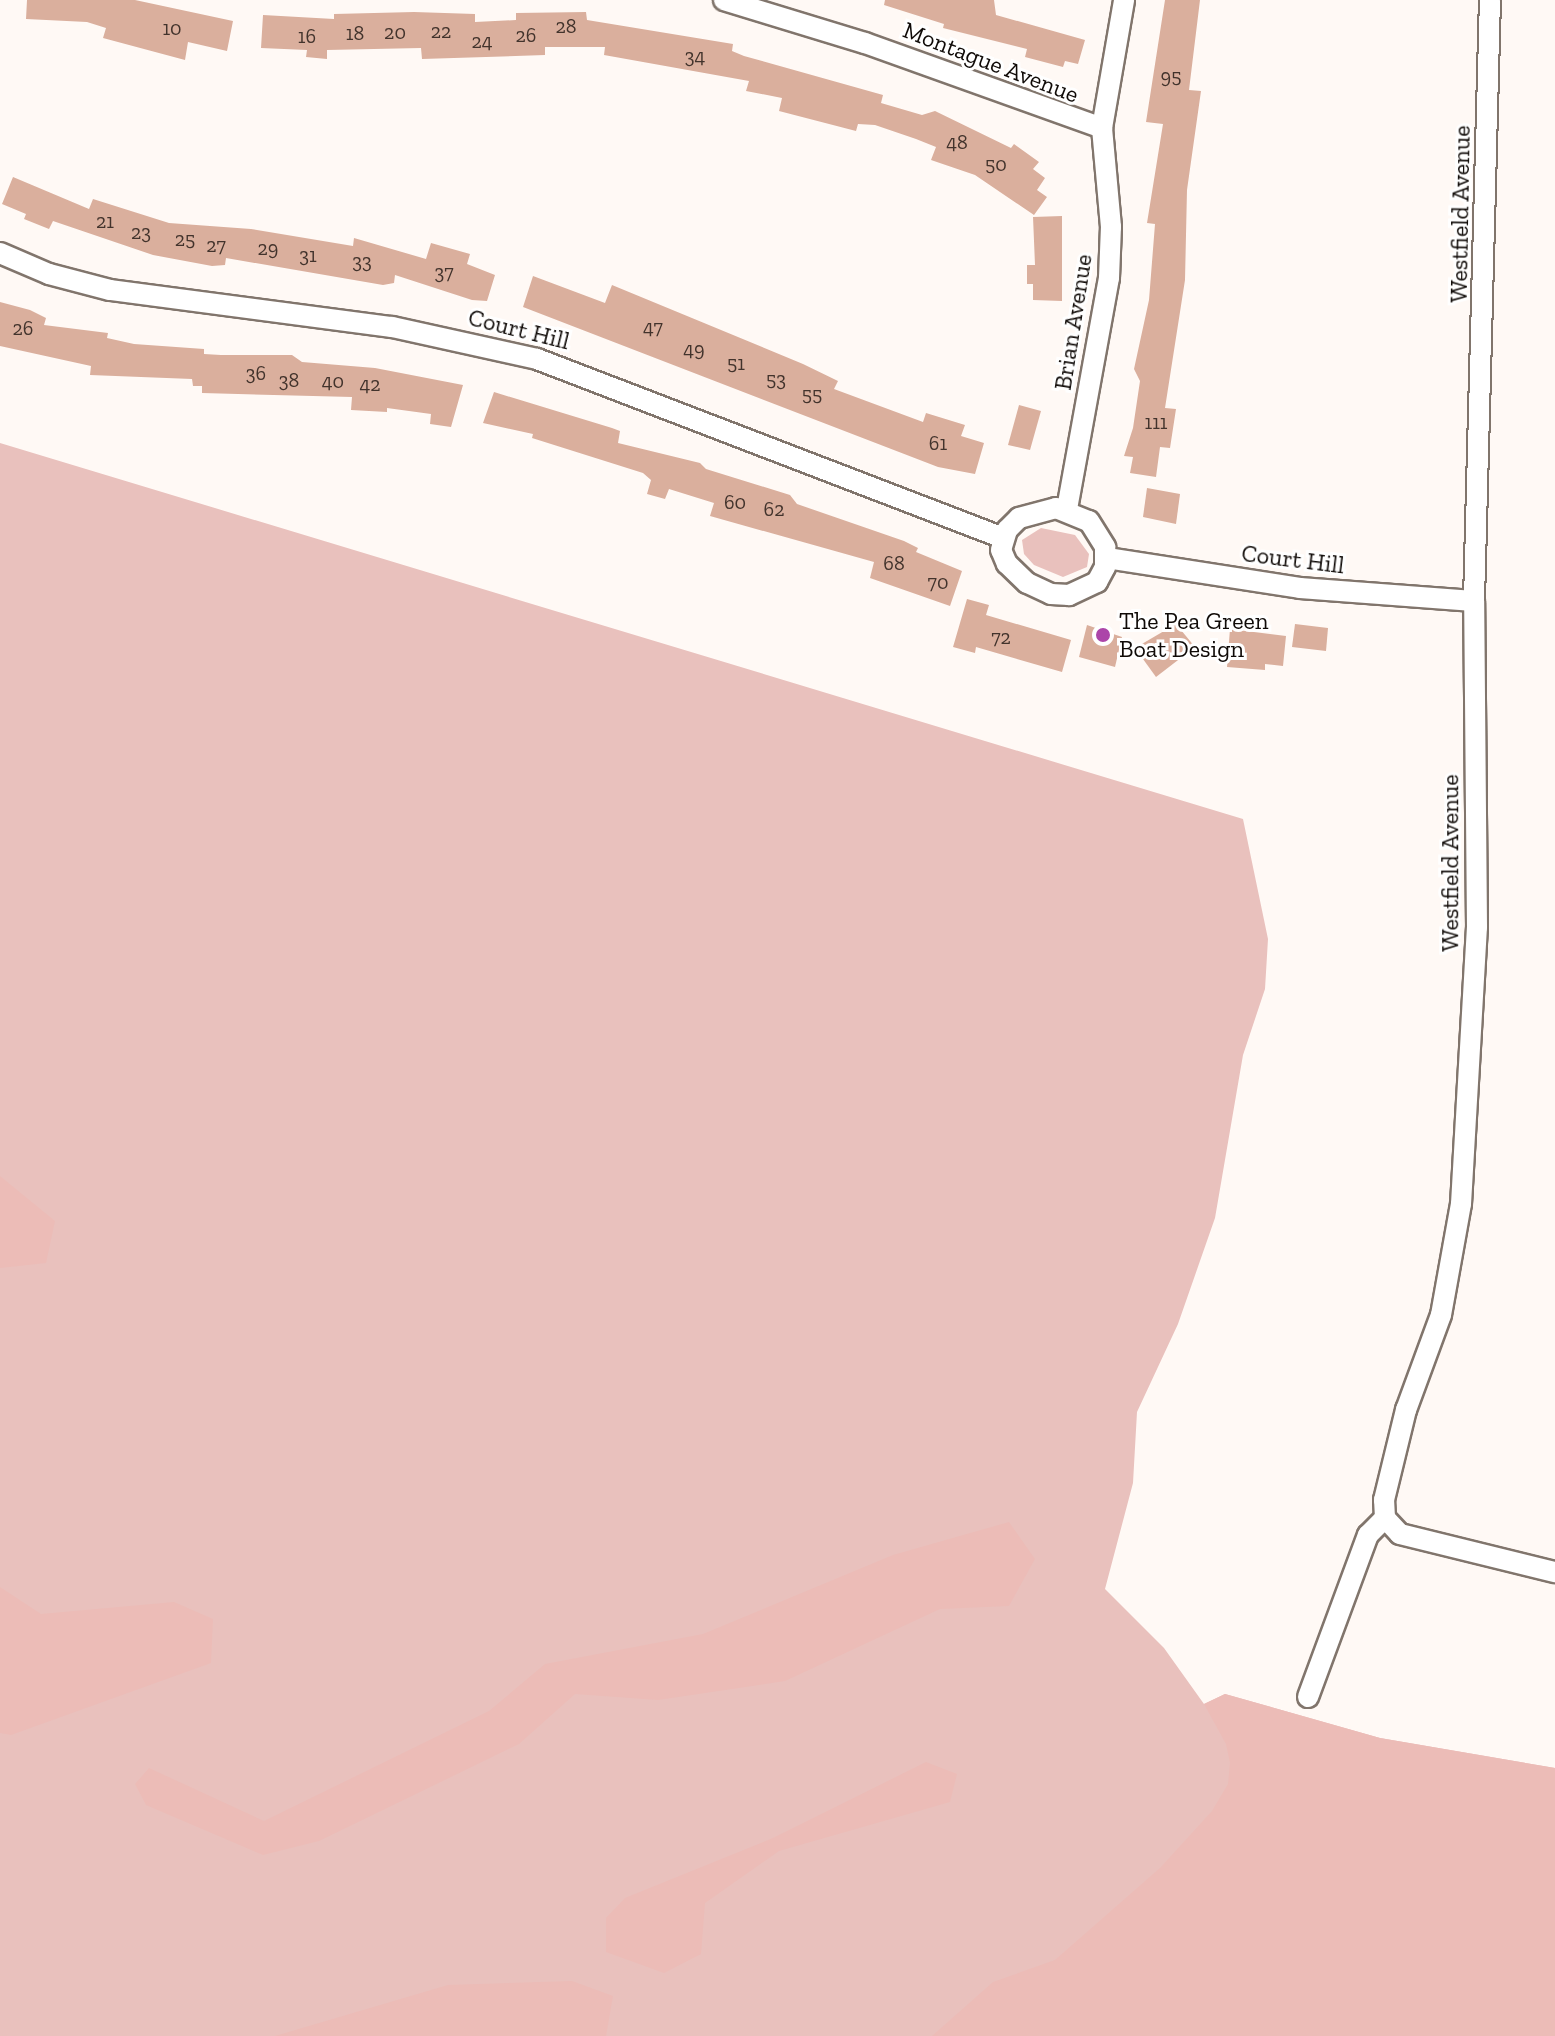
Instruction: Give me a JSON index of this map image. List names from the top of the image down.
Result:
{
  "streets": {
    "street": [
      "Montague Avenue",
      "Westfield Avenue",
      "Brian Avenue",
      "Court Hill"
    ]
  },
  "crossings": [
    ["Montague Avenue", "Brian Avenue"],
    ["Westfield Avenue", "Court Hill"],
    ["Brian Avenue", "Court Hill"]
  ],
  "places": ["The Pea Green Boat Design"],
  "house_numbers": [
    "28",
    "10",
    "22",
    "20",
    "18",
    "26",
    "16",
    "24",
    "34",
    "95",
    "48",
    "50",
    "21",
    "23",
    "25",
    "27",
    "29",
    "31",
    "33",
    "37",
    "47",
    "26",
    "49",
    "51",
    "36",
    "53",
    "38",
    "40",
    "42",
    "55",
    "111",
    "61",
    "60",
    "62",
    "68",
    "70",
    "72"
  ]
}
